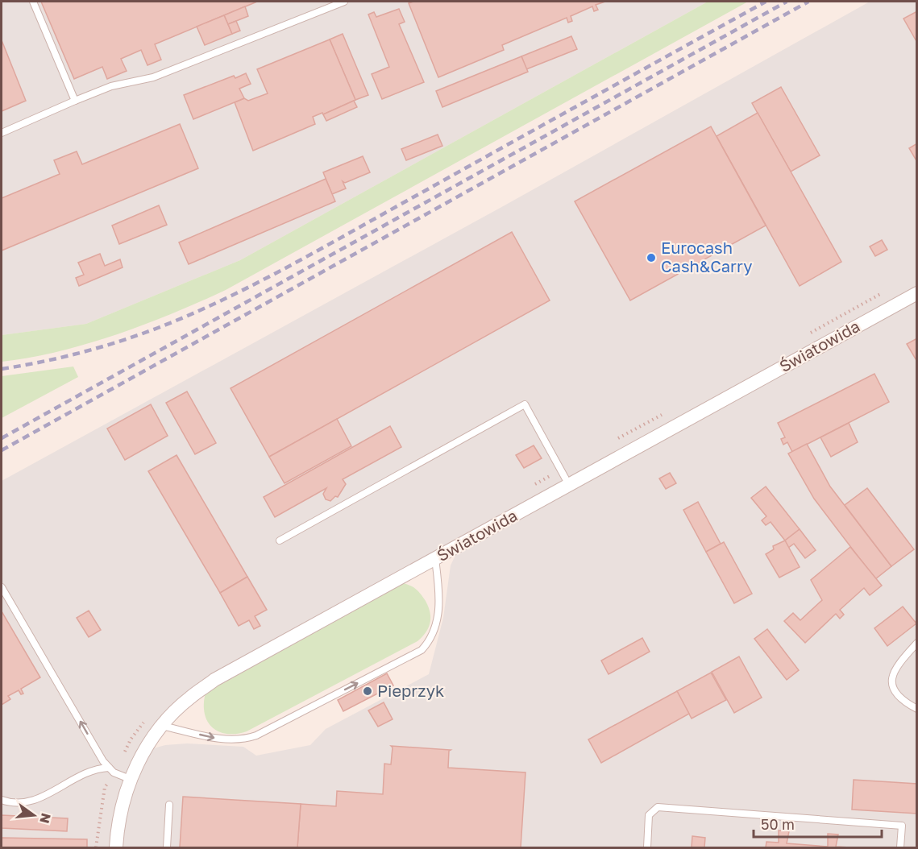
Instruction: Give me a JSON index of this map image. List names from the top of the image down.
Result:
{
  "streets": {
    "street": ["Światowida"]
  },
  "places": ["Eurocash Cash&Carry", "Pieprzyk"],
  "scale_bar": "50 m",
  "north": "right"
}
